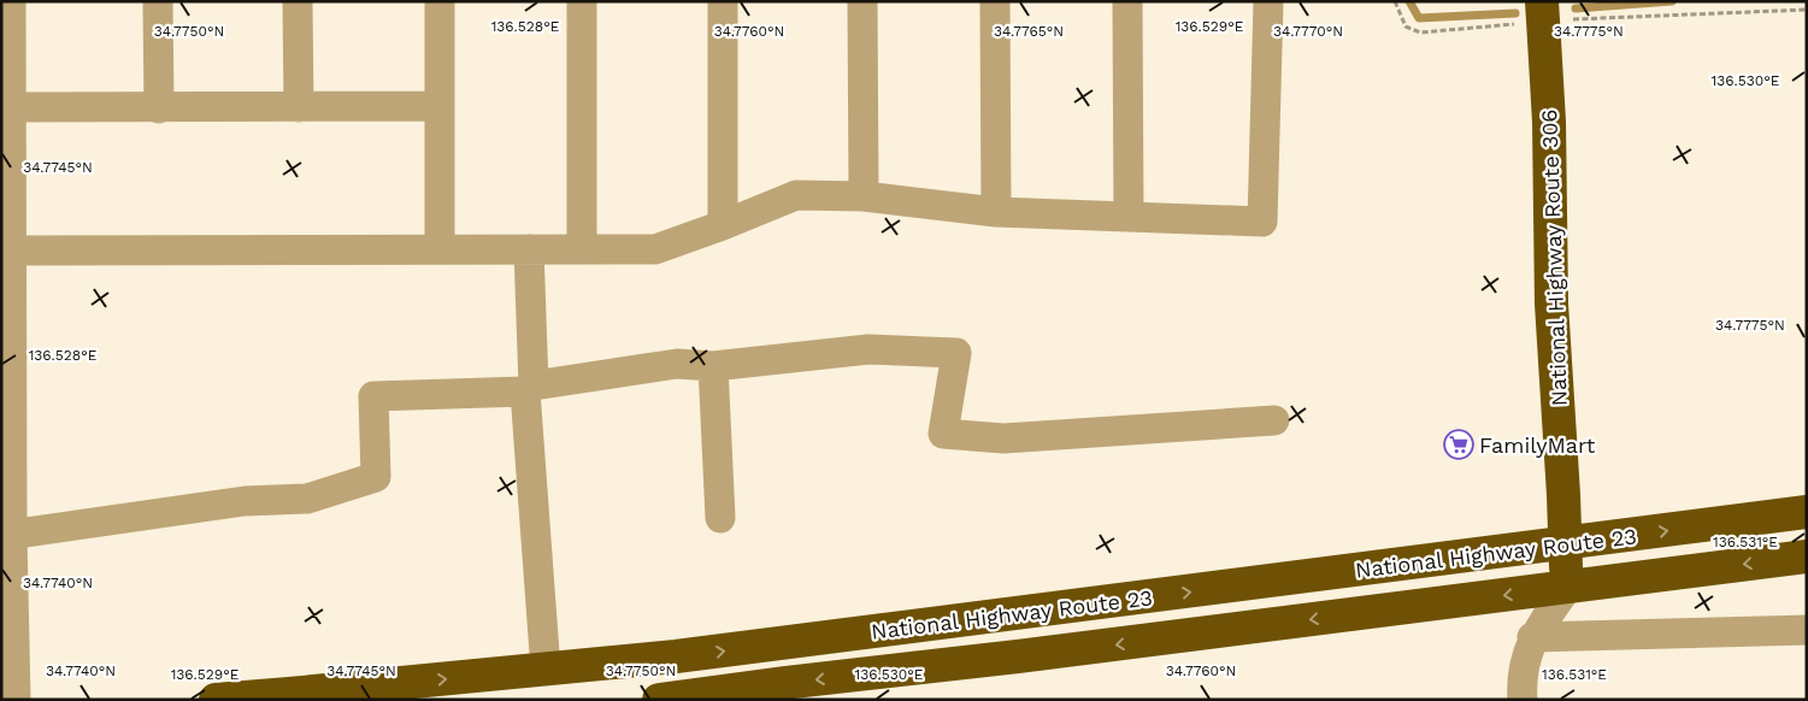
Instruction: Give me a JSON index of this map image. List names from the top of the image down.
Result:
{
  "streets": {
    "highway": ["National Highway Route 306", "National Highway Route 23"]
  },
  "crossings": [
    ["National Highway Route 306", "National Highway Route 23"]
  ],
  "places": {
    "supermarket": ["FamilyMart"]
  },
  "coordinates": [
    "136.528°E",
    "136.529°E",
    "34.7750°N",
    "34.7760°N",
    "34.7765°N",
    "34.7770°N",
    "34.7775°N",
    "136.530°E",
    "34.7745°N",
    "136.531°E",
    "34.7740°N"
  ]
}
